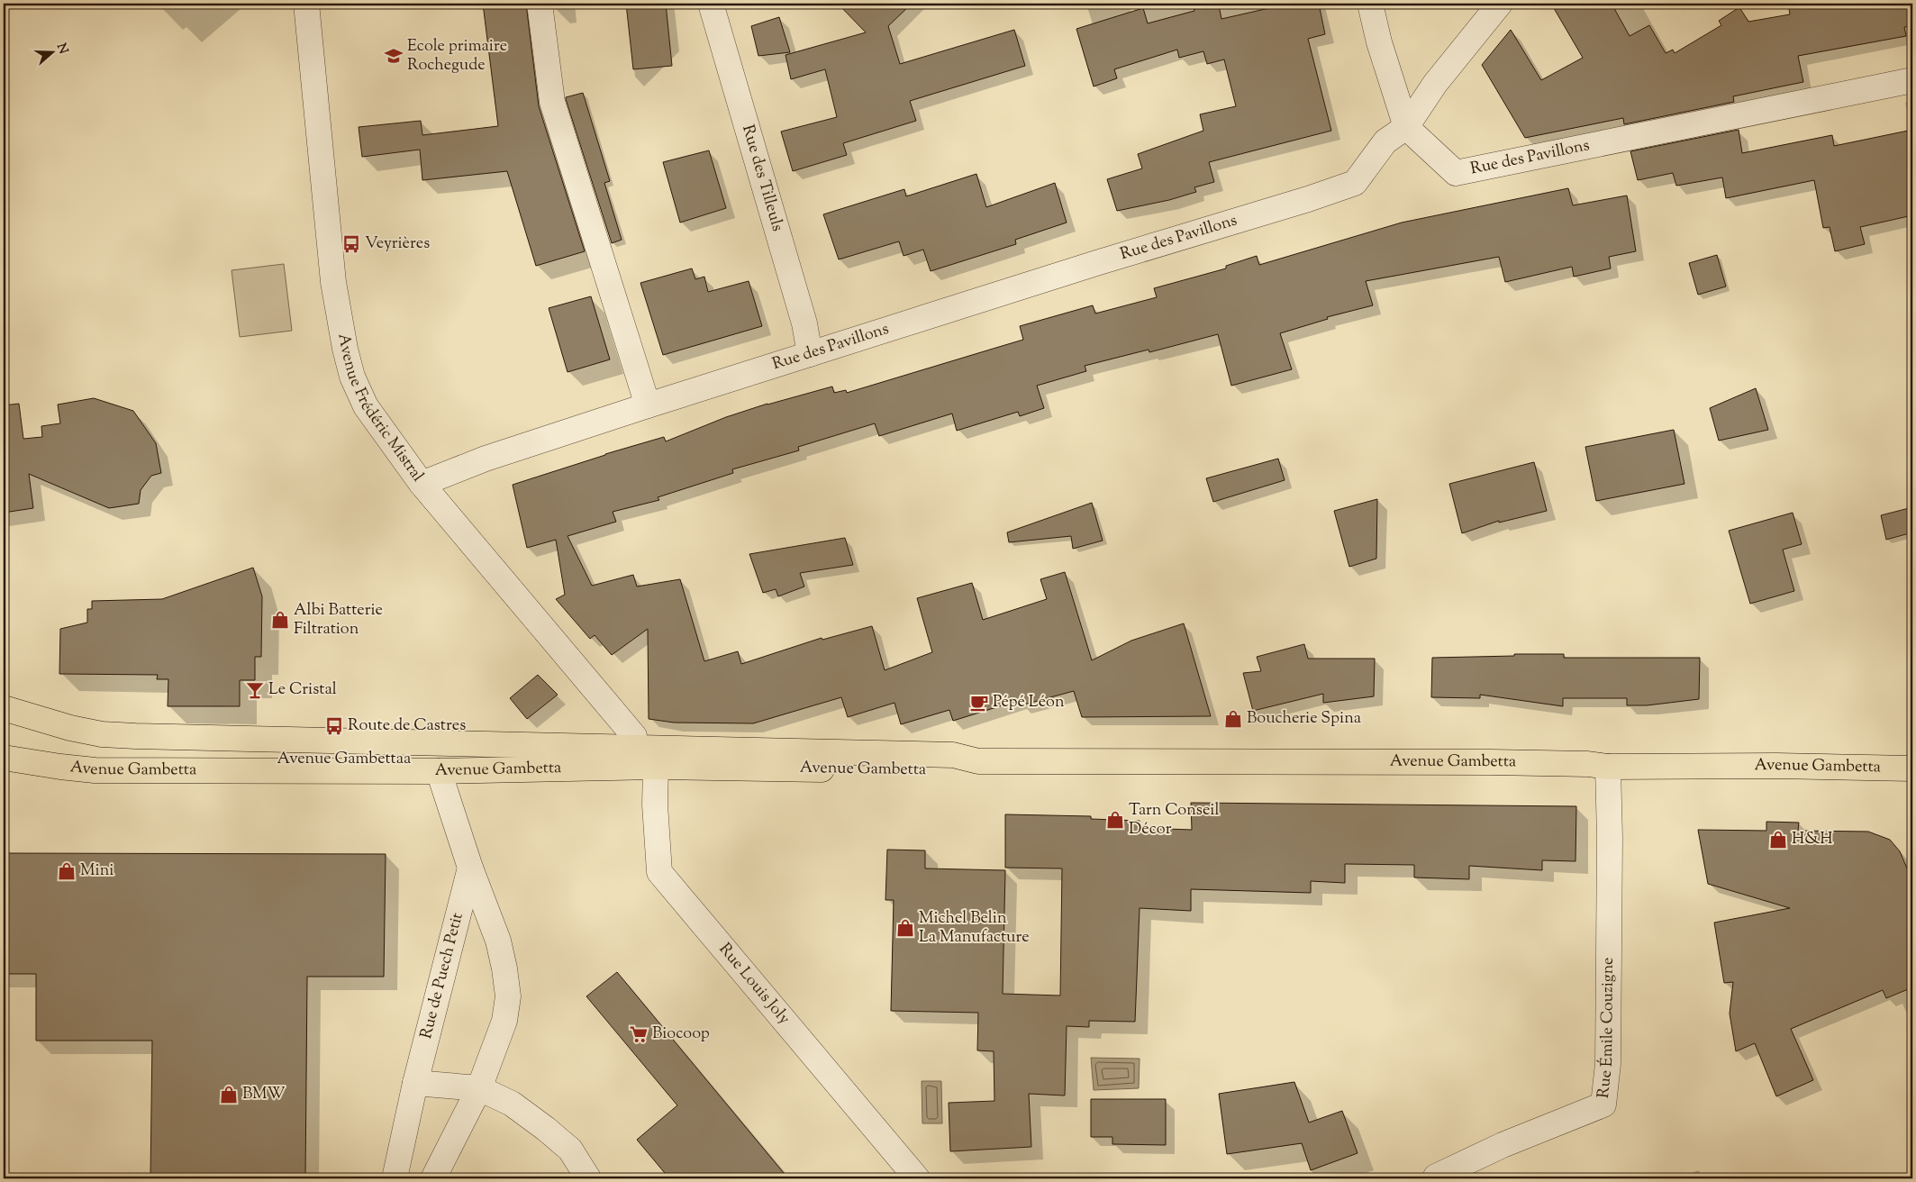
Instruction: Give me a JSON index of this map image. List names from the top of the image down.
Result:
{
  "streets": {
    "main road": ["Avenue Gambettaa", "Avenue Gambetta"],
    "street": [
      "Rue des Pavillons",
      "Rue des Tilleuls",
      "Avenue Frédéric Mistral",
      "Rue de Puech Petit",
      "Rue Louis Joly",
      "Rue Émile Couzigne"
    ]
  },
  "crossings": [
    ["Rue des Pavillons", "Rue des Tilleuls"],
    ["Rue des Pavillons", "Avenue Frédéric Mistral"],
    ["Avenue Frédéric Mistral", "Avenue Gambettaa"],
    ["Avenue Frédéric Mistral", "Avenue Gambetta"],
    ["Avenue Frédéric Mistral", "Rue Louis Joly"],
    ["Avenue Gambettaa", "Avenue Gambetta"],
    ["Avenue Gambettaa", "Rue Louis Joly"],
    ["Avenue Gambetta", "Rue de Puech Petit"],
    ["Avenue Gambetta", "Rue Louis Joly"],
    ["Avenue Gambetta", "Rue Émile Couzigne"]
  ],
  "places": {
    "school or university": ["Ecole primaire Rochegude"],
    "bus stop": ["Veyrières", "Route de Castres"],
    "shop": [
      "Albi Batterie Filtration",
      "Boucherie Spina",
      "Tarn Conseil Décor",
      "H&H",
      "Mini",
      "Michel Belin La Manufacture",
      "BMW"
    ],
    "bar": ["Le Cristal"],
    "cafe": ["Pépé Léon"],
    "supermarket": ["Biocoop"]
  },
  "north": "right"
}
